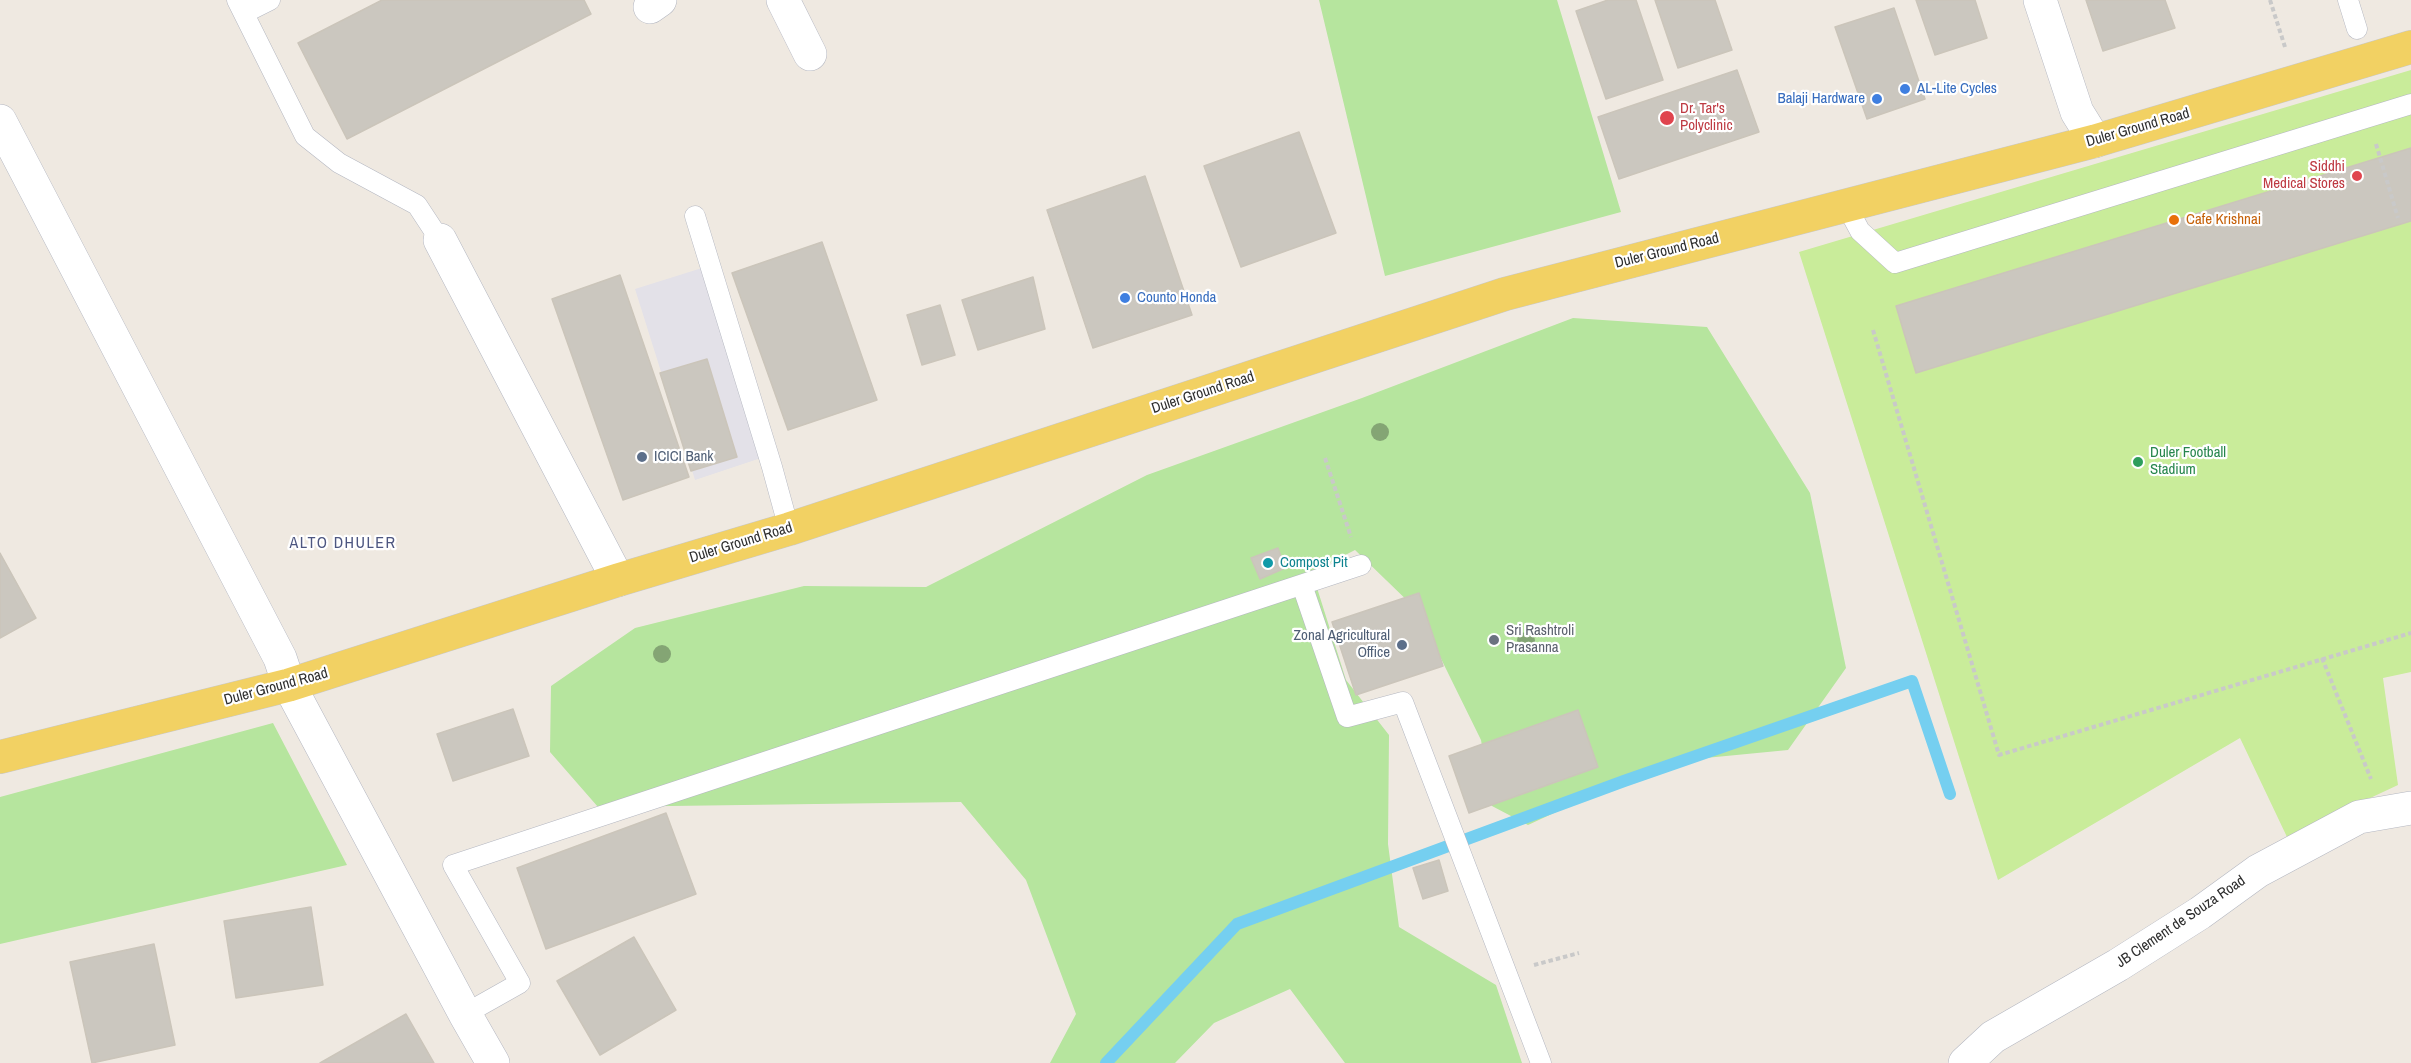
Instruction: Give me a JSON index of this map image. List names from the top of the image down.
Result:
{
  "streets": {
    "main road": ["Duler Ground Road"],
    "street": ["JB Clement de Souza Road"]
  },
  "districts": ["ALTO DHULER"],
  "places": [
    "AL-Lite Cycles",
    "Balaji Hardware",
    "Dr. Tar's Polyclinic",
    "Siddhi Medical Stores",
    "Cafe Krishnai",
    "Counto Honda",
    "ICICI Bank",
    "Duler Football Stadium",
    "Compost Pit",
    "Sri Rashtroli Prasanna",
    "Zonal Agricultural Office"
  ]
}
